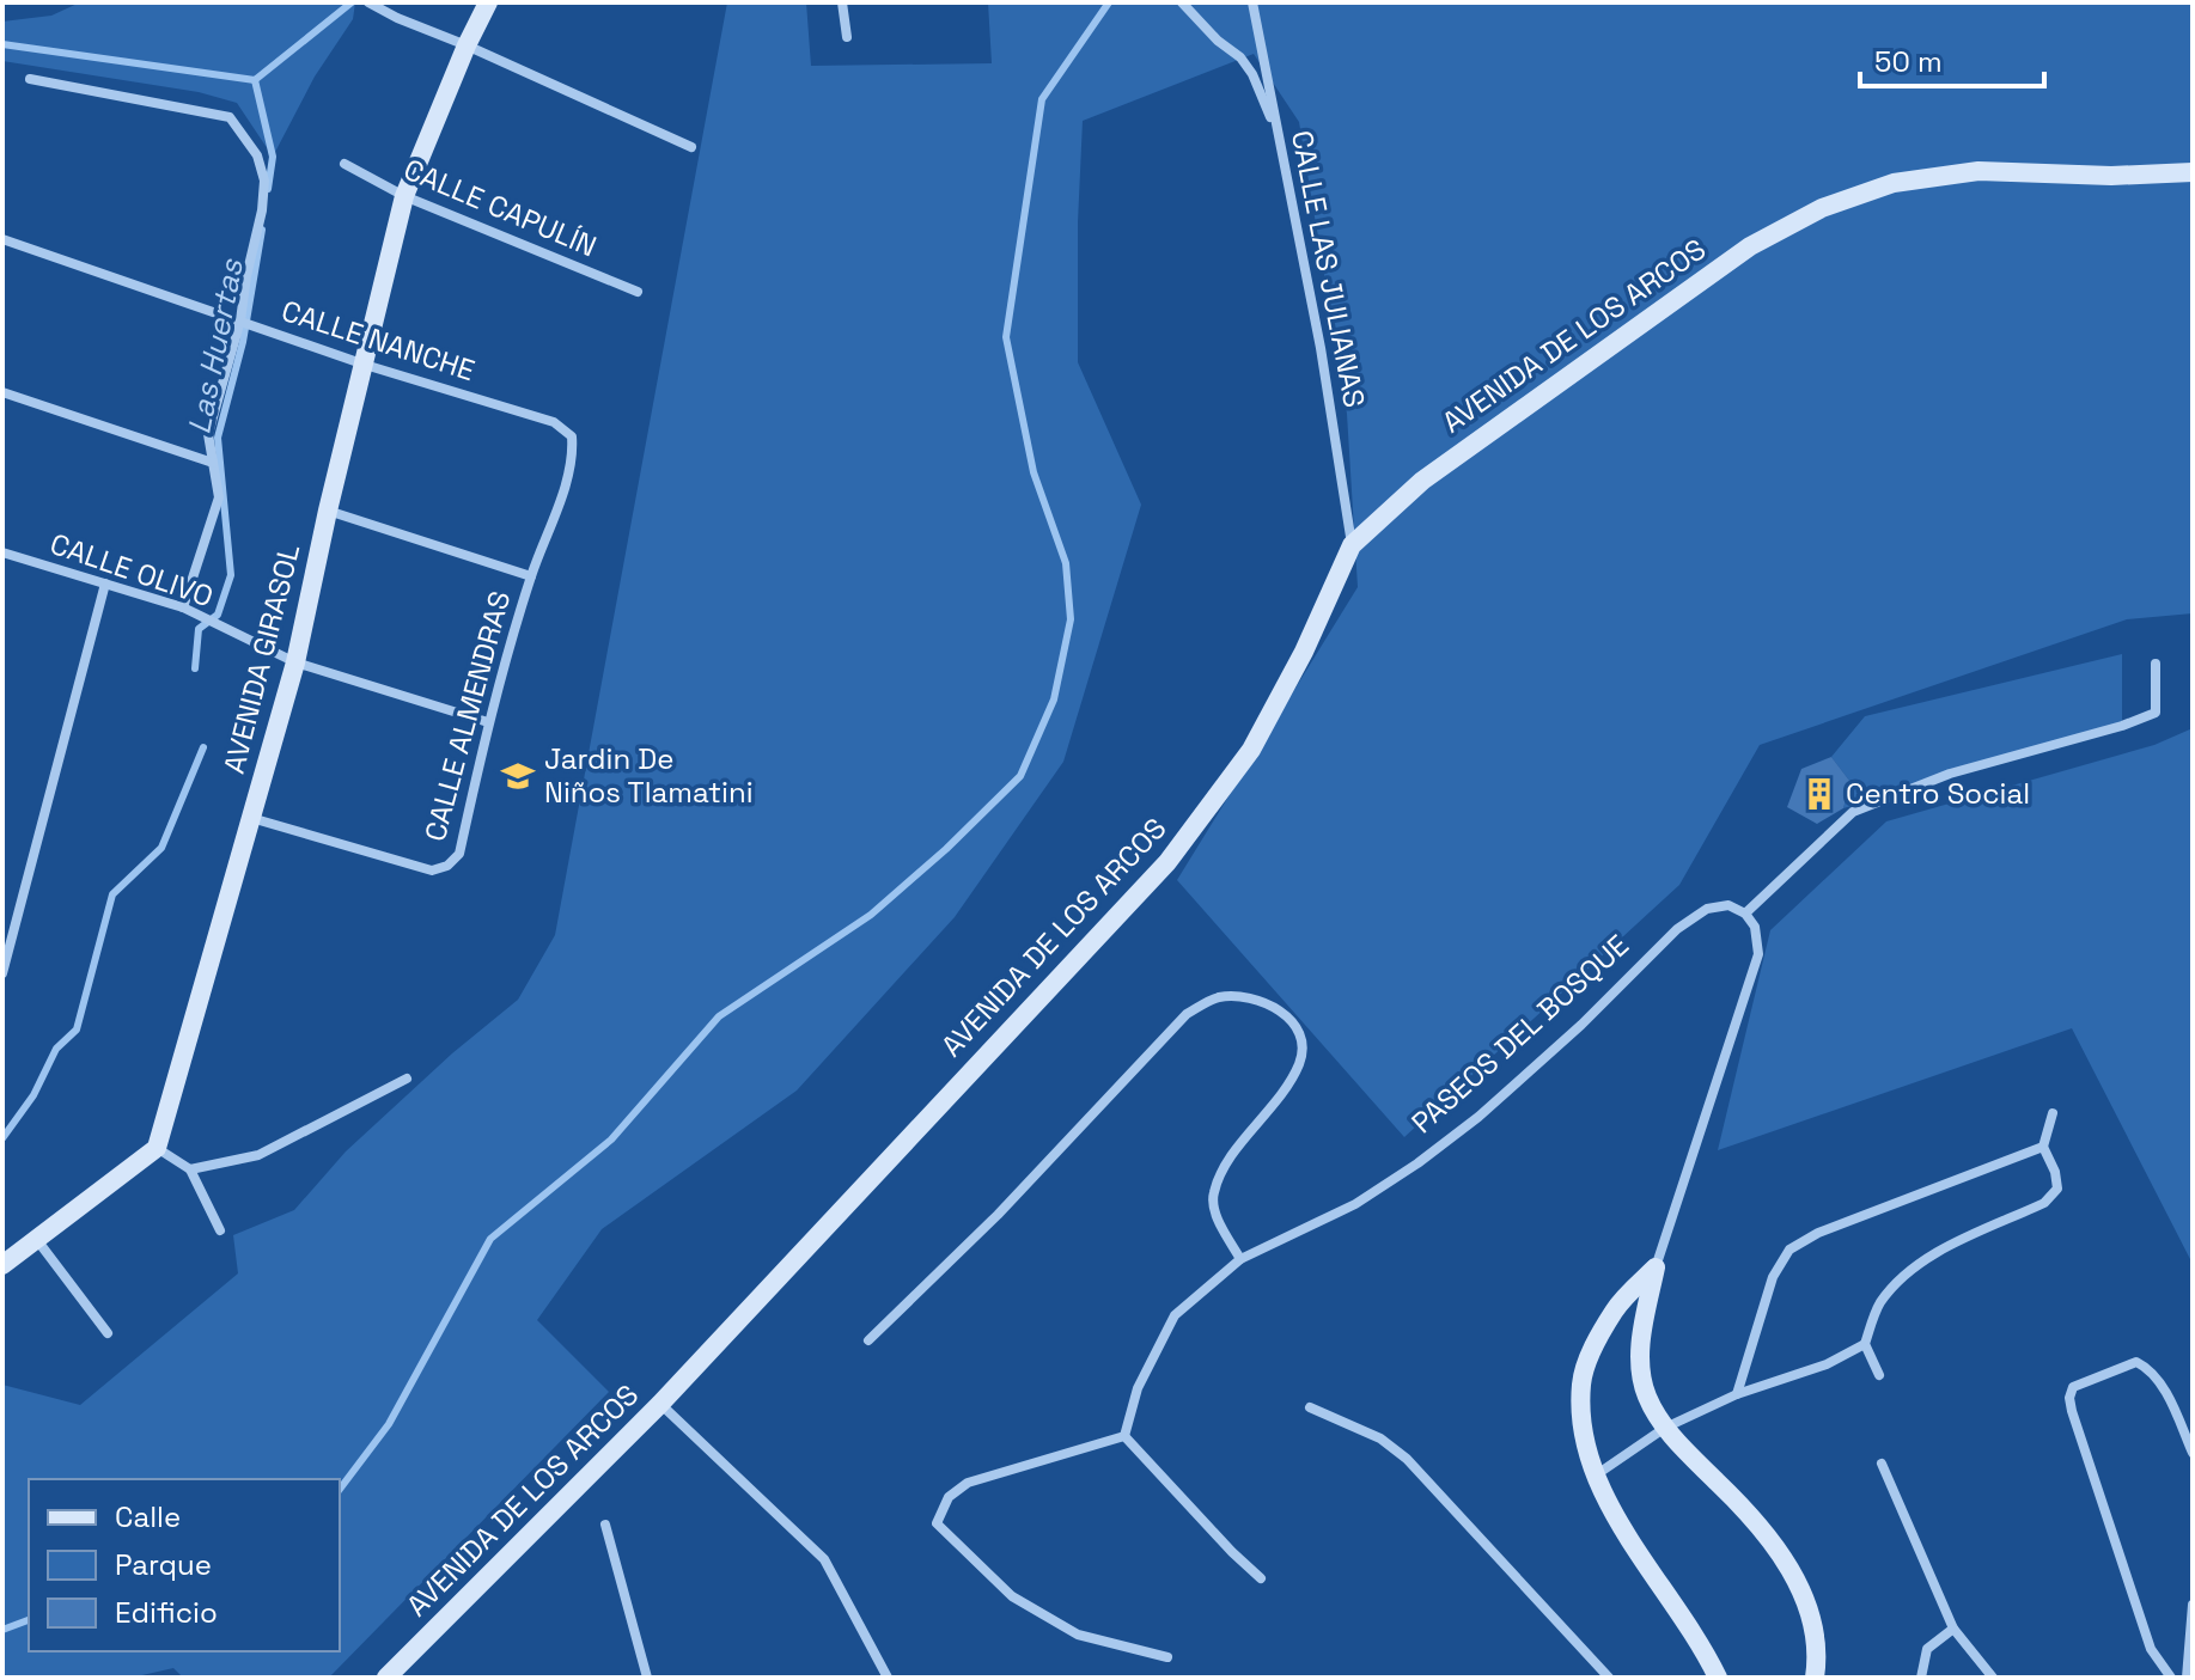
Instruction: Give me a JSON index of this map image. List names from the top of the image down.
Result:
{
  "streets": {
    "main road": ["AVENIDA DE LOS ARCOS", "AVENIDA GIRASOL"],
    "street": [
      "CALLE CAPULÍN",
      "CALLE LAS JULIANAS",
      "CALLE NANCHE",
      "CALLE OLIVO",
      "CALLE ALMENDRAS",
      "PASEOS DEL BOSQUE"
    ]
  },
  "crossings": [
    ["CALLE CAPULÍN", "AVENIDA GIRASOL"],
    ["CALLE LAS JULIANAS", "AVENIDA DE LOS ARCOS"],
    ["CALLE NANCHE", "AVENIDA GIRASOL"],
    ["CALLE NANCHE", "CALLE ALMENDRAS"],
    ["CALLE OLIVO", "AVENIDA GIRASOL"],
    ["CALLE OLIVO", "CALLE ALMENDRAS"],
    ["AVENIDA GIRASOL", "CALLE ALMENDRAS"]
  ],
  "water": ["Las Huertas"],
  "places": {
    "school or university": ["Jardin De Niños Tlamatini"],
    "building": ["Centro Social"]
  },
  "legend": ["Calle", "Parque", "Edificio"],
  "scale_bar": "50 m"
}
